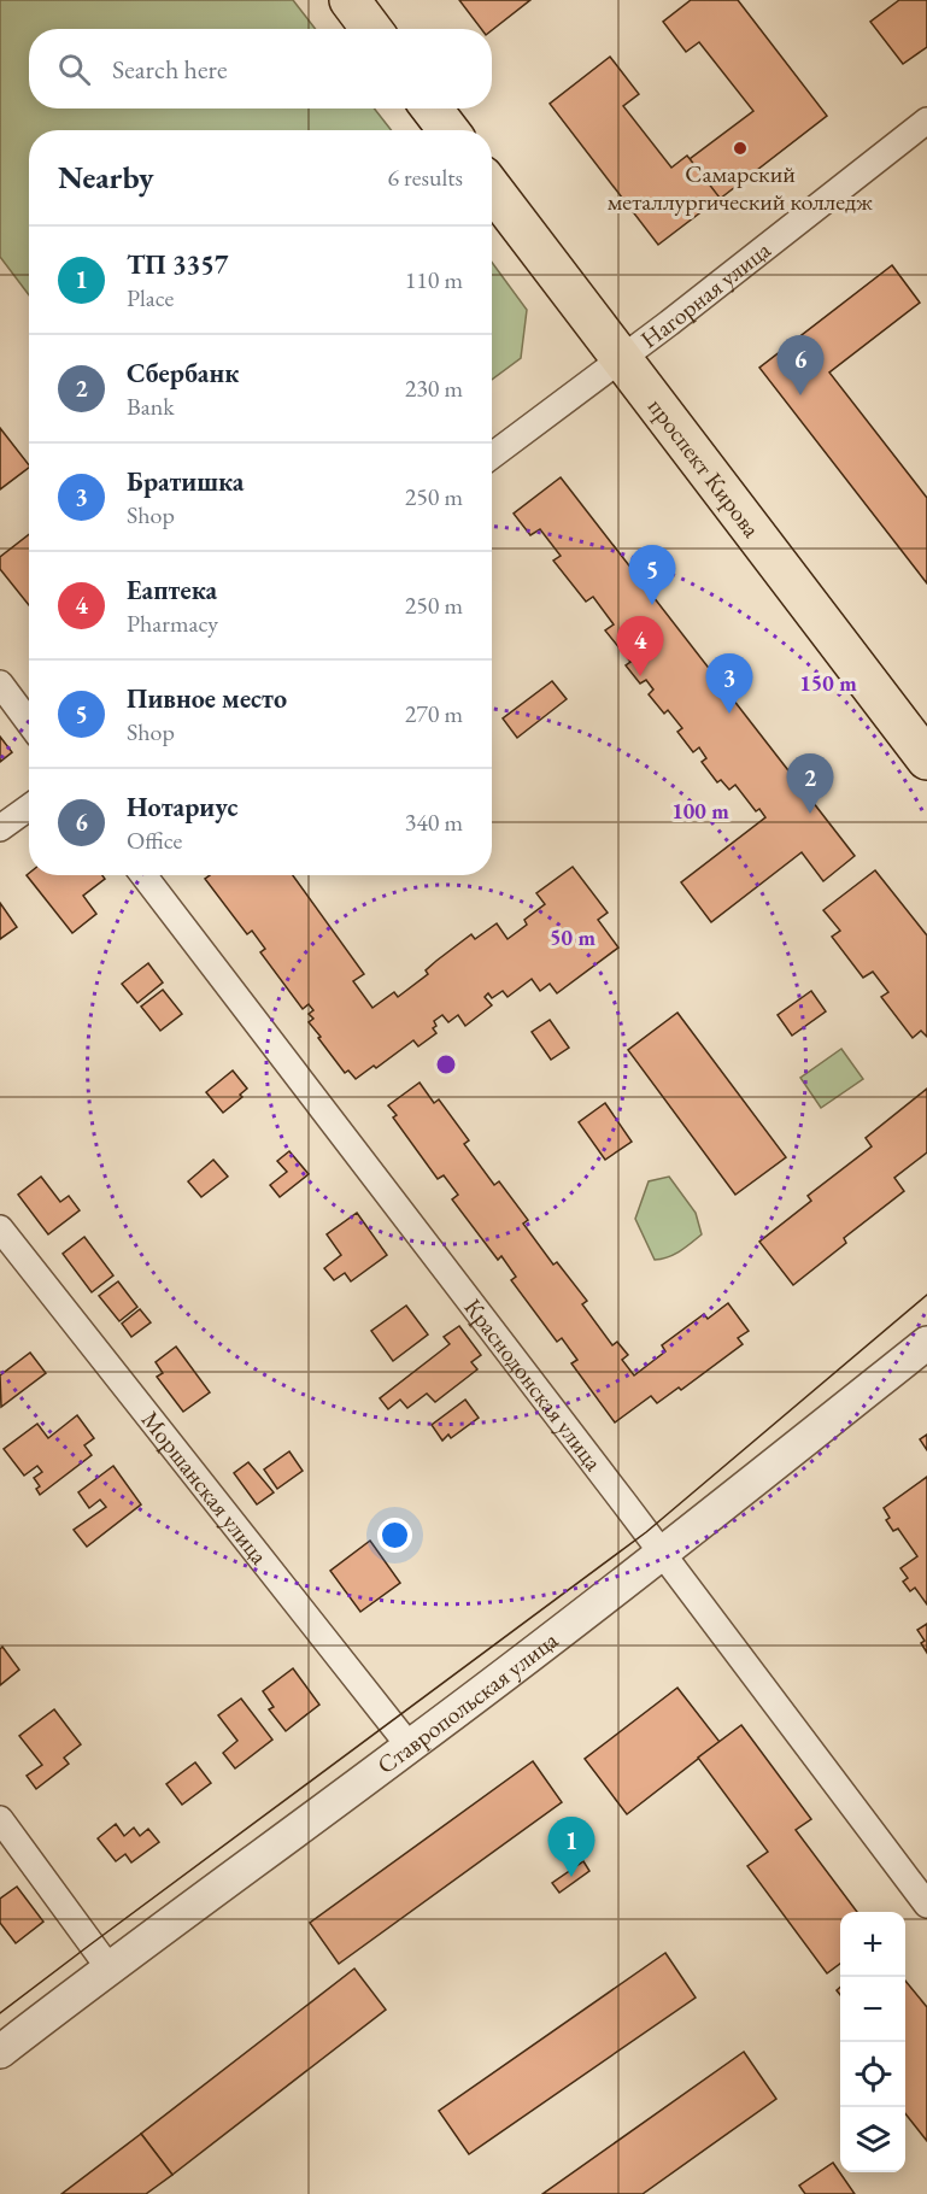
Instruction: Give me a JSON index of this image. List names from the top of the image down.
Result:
{
  "streets": {
    "main road": ["проспект Кирова"],
    "street": [
      "Нагорная улица",
      "Краснодонская улица",
      "Моршанская улица",
      "Ставропольская улица"
    ]
  },
  "crossings": [
    ["Нагорная улица", "проспект Кирова"],
    ["Краснодонская улица", "Ставропольская улица"],
    ["Моршанская улица", "Ставропольская улица"]
  ],
  "places": ["Самарский металлургический колледж"],
  "page": {
    "search": "Search here",
    "heading": ["Nearby", "6 results"],
    "list": [
      {
        "mark": "1",
        "name": "ТП 3357",
        "note": "Place",
        "value": "110 m"
      },
      {
        "mark": "2",
        "name": "Сбербанк",
        "note": "Bank",
        "value": "230 m"
      },
      {
        "mark": "3",
        "name": "Братишка",
        "note": "Shop",
        "value": "250 m"
      },
      {
        "mark": "4",
        "name": "Еаптека",
        "note": "Pharmacy",
        "value": "250 m"
      },
      {
        "mark": "5",
        "name": "Пивное место",
        "note": "Shop",
        "value": "270 m"
      },
      {
        "mark": "6",
        "name": "Нотариус",
        "note": "Office",
        "value": "340 m"
      }
    ],
    "pins": [
      "6",
      "5",
      "4",
      "3",
      "2",
      "1"
    ],
    "map_buttons": ["+", "−"]
  },
  "rings": ["150 m", "100 m", "50 m"]
}
